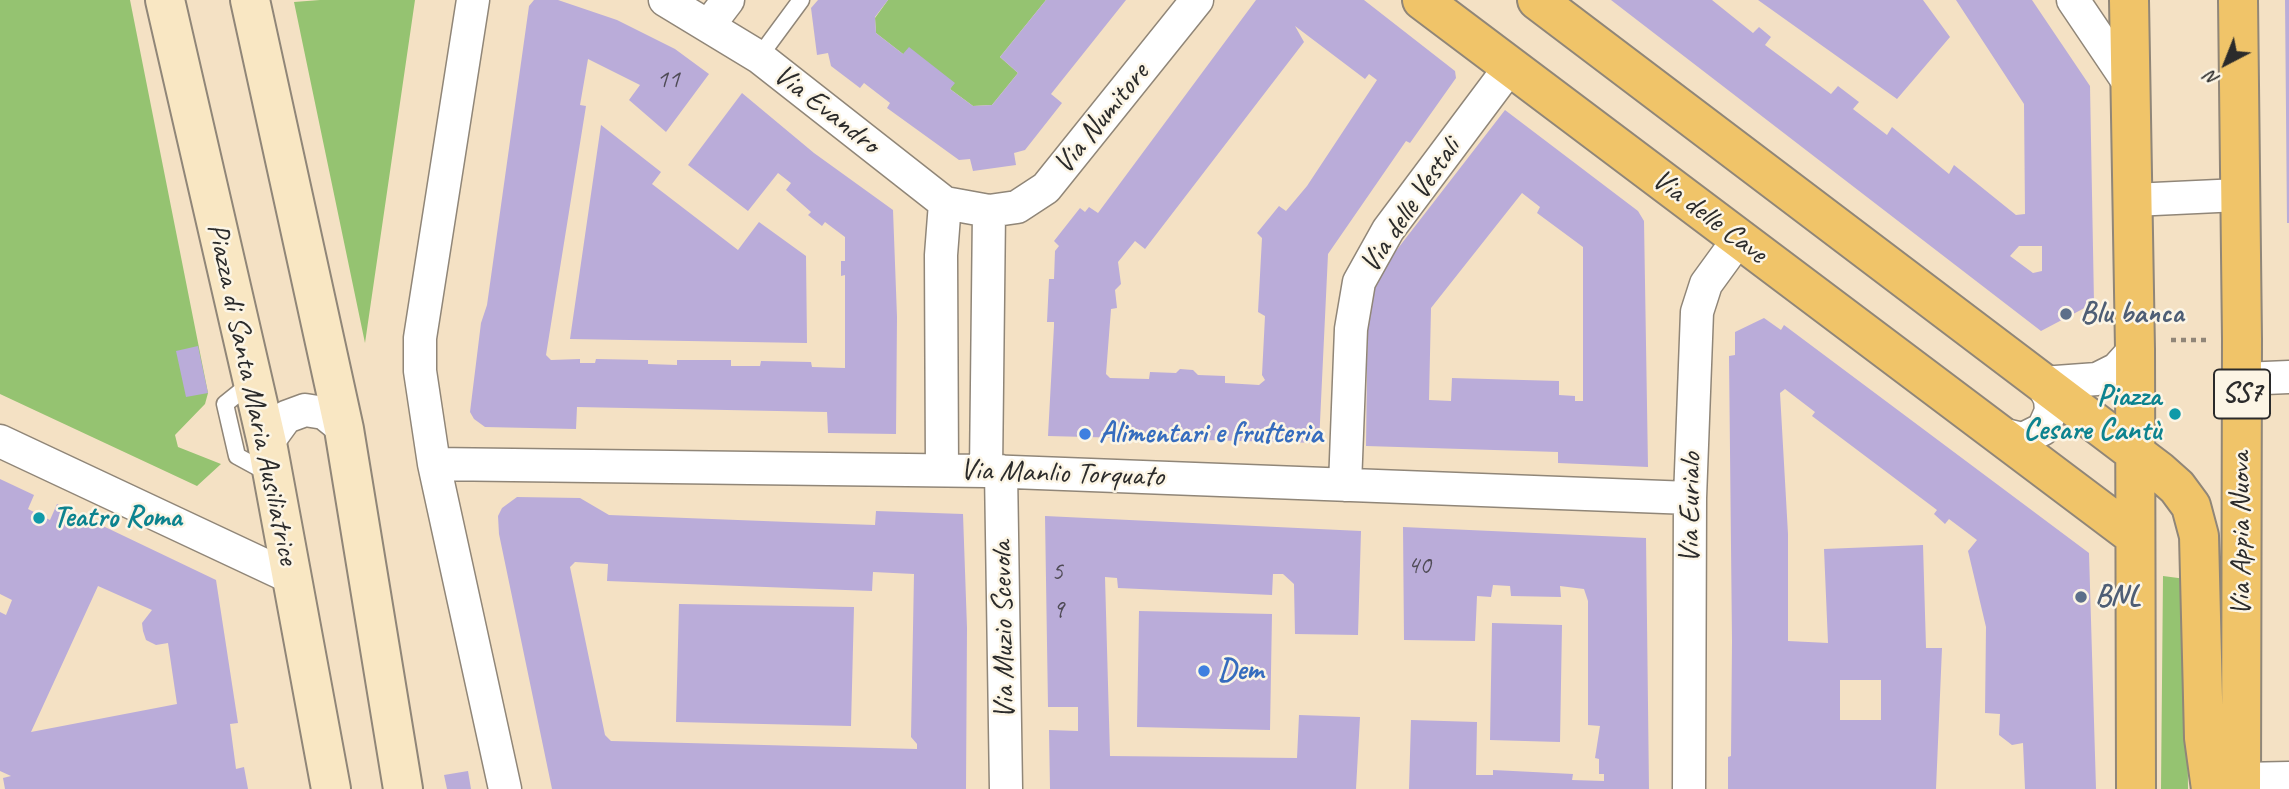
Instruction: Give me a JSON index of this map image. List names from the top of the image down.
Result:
{
  "streets": {
    "main road": [
      "Via delle Cave",
      "Piazza di Santa Maria Ausiliatrice",
      "SS7",
      "Via Appia Nuova"
    ],
    "street": [
      "Via Evandro",
      "Via Numitore",
      "Via delle Vestali",
      "Via Manlio Torquato",
      "Via Eurialo",
      "Via Muzio Scevola"
    ]
  },
  "crossings": [
    ["Via Evandro", "Via Numitore"],
    ["Via Evandro", "Via Muzio Scevola"],
    ["Via Numitore", "Via Muzio Scevola"],
    ["Via delle Vestali", "Via delle Cave"],
    ["Via delle Vestali", "Via Manlio Torquato"],
    ["Via delle Cave", "Via Eurialo"],
    ["Via Manlio Torquato", "Via Eurialo"],
    ["Via Manlio Torquato", "Via Muzio Scevola"]
  ],
  "places": [
    "Blu banca",
    "Piazza Cesare Cantù",
    "Alimentari e frutteria",
    "Teatro Roma",
    "BNL",
    "Dem"
  ],
  "house_numbers": [
    "11",
    "40",
    "5",
    "9"
  ],
  "north": "bottom left"
}
